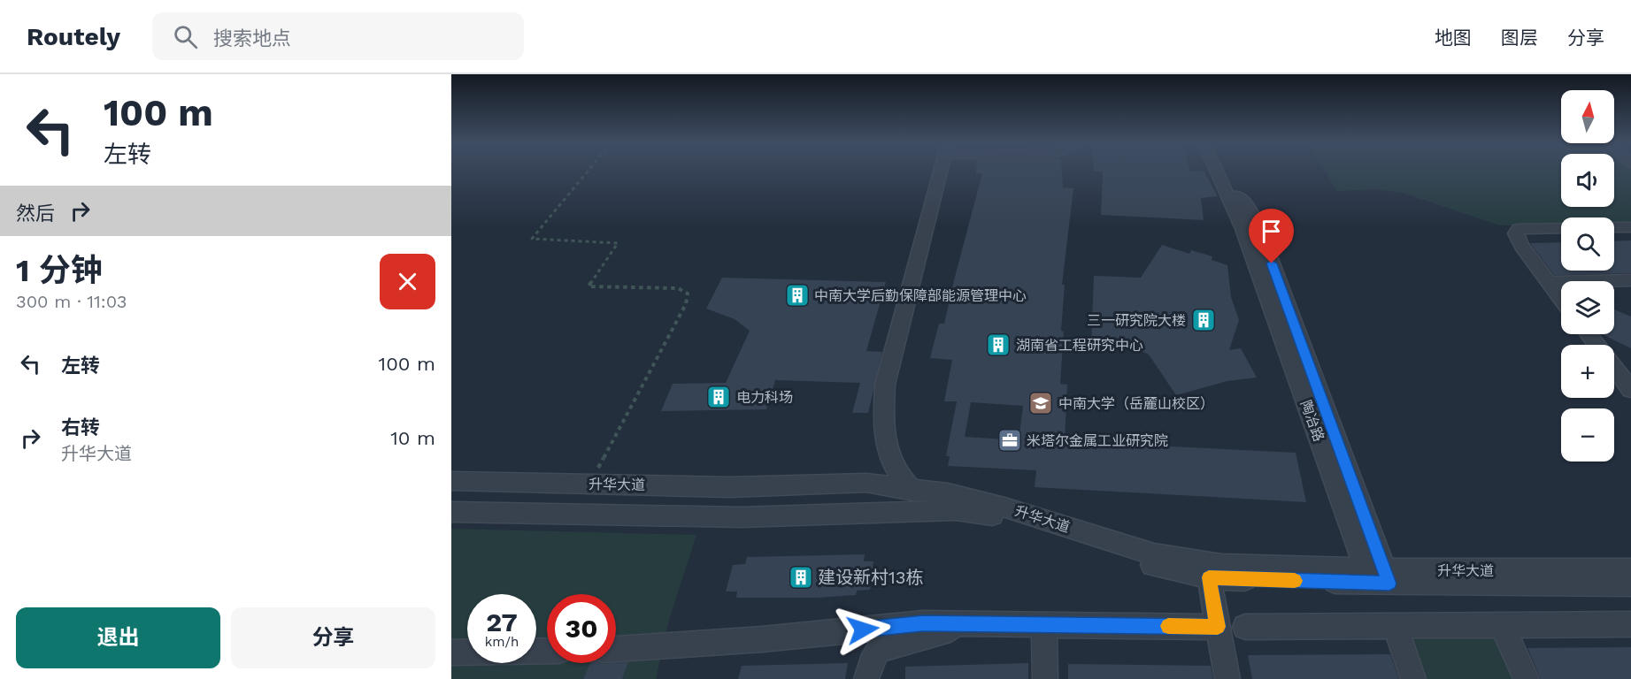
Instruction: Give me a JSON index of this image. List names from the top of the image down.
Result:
{
  "streets": {
    "street": ["陶冶路", "升华大道"]
  },
  "crossings": [
    ["陶冶路", "升华大道"]
  ],
  "places": {
    "building": [
      "中南大学后勤保障部能源管理中心",
      "三一研究院大楼",
      "湖南省工程研究中心",
      "电力科场",
      "建设新村13栋"
    ],
    "school or university": ["中南大学（岳麓山校区）"],
    "office": ["米塔尔金属工业研究院"]
  },
  "north": "top",
  "page": {
    "header": "Routely",
    "search": "搜索地点",
    "nav": ["地图", "图层", "分享"],
    "turn": ["100 m", "左转"],
    "map_buttons": ["+", "−"],
    "then": "然后",
    "heading": ["1 分钟", "300 m · 11:03"],
    "list": [
      {
        "name": "左转",
        "value": "100 m"
      },
      {
        "name": "右转",
        "note": "升华大道",
        "value": "10 m"
      }
    ],
    "speed": "27 km/h",
    "limit": "30",
    "buttons": ["退出", "分享"]
  }
}
